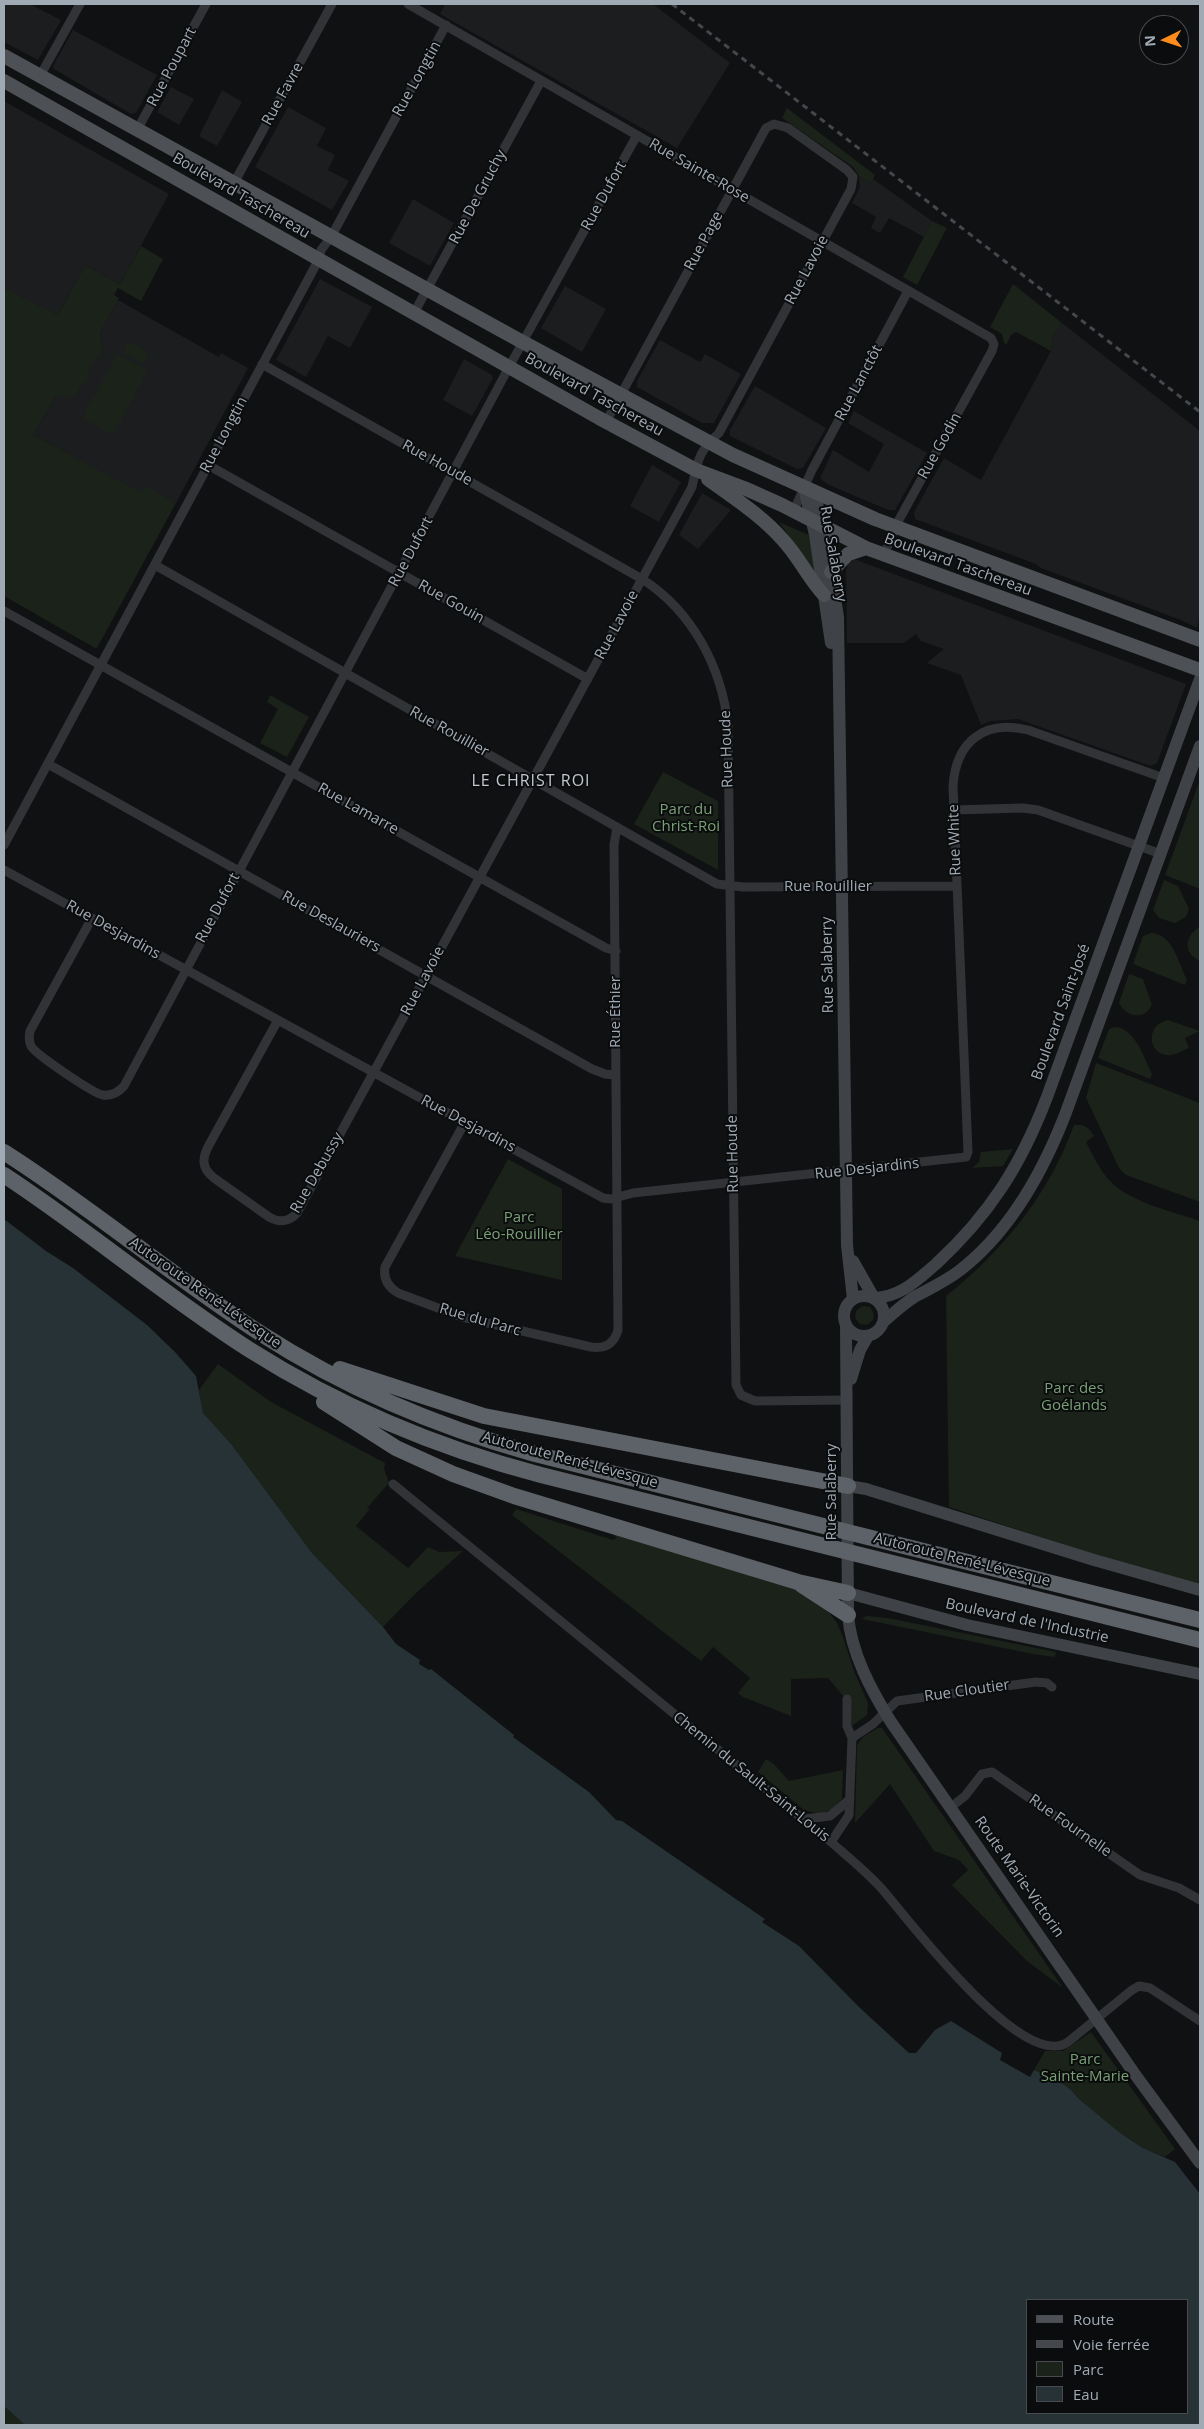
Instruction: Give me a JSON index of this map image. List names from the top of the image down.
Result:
{
  "streets": {
    "highway": ["Autoroute René-Lévesque"],
    "main road": ["Boulevard Taschereau"],
    "street": [
      "Rue Poupart",
      "Rue Longtin",
      "Rue Favre",
      "Rue Sainte-Rose",
      "Rue Dufort",
      "Rue De Gruchy",
      "Rue Page",
      "Rue Lavoie",
      "Rue Lanctôt",
      "Rue Godin",
      "Rue Houde",
      "Rue Salaberry",
      "Rue Gouin",
      "Rue Rouillier",
      "Rue Lamarre",
      "Rue White",
      "Rue Deslauriers",
      "Rue Desjardins",
      "Rue Éthier",
      "Boulevard Saint-José",
      "Rue Debussy",
      "Rue du Parc",
      "Boulevard de l'Industrie",
      "Rue Cloutier",
      "Chemin du Sault-Saint-Louis",
      "Rue Fournelle",
      "Route Marie-Victorin"
    ]
  },
  "crossings": [
    ["Rue Poupart", "Boulevard Taschereau"],
    ["Rue Longtin", "Rue Sainte-Rose"],
    ["Rue Longtin", "Boulevard Taschereau"],
    ["Rue Longtin", "Rue Houde"],
    ["Rue Longtin", "Rue Gouin"],
    ["Rue Longtin", "Rue Rouillier"],
    ["Rue Longtin", "Rue Lamarre"],
    ["Rue Longtin", "Rue Deslauriers"],
    ["Rue Favre", "Boulevard Taschereau"],
    ["Rue Sainte-Rose", "Rue Dufort"],
    ["Rue Sainte-Rose", "Rue De Gruchy"],
    ["Rue Sainte-Rose", "Rue Page"],
    ["Rue Sainte-Rose", "Rue Lavoie"],
    ["Rue Sainte-Rose", "Rue Lanctôt"],
    ["Rue Sainte-Rose", "Rue Godin"],
    ["Boulevard Taschereau", "Rue Dufort"],
    ["Boulevard Taschereau", "Rue De Gruchy"],
    ["Boulevard Taschereau", "Rue Page"],
    ["Boulevard Taschereau", "Rue Lavoie"],
    ["Boulevard Taschereau", "Rue Lanctôt"],
    ["Boulevard Taschereau", "Rue Godin"],
    ["Boulevard Taschereau", "Rue Salaberry"],
    ["Rue Dufort", "Rue Houde"],
    ["Rue Dufort", "Rue Gouin"],
    ["Rue Dufort", "Rue Rouillier"],
    ["Rue Dufort", "Rue Lamarre"],
    ["Rue Dufort", "Rue Deslauriers"],
    ["Rue Dufort", "Rue Desjardins"],
    ["Rue Page", "Rue Lavoie"],
    ["Rue Lavoie", "Rue Houde"],
    ["Rue Lavoie", "Rue Gouin"],
    ["Rue Lavoie", "Rue Rouillier"],
    ["Rue Lavoie", "Rue Lamarre"],
    ["Rue Lavoie", "Rue Deslauriers"],
    ["Rue Lavoie", "Rue Desjardins"],
    ["Rue Lavoie", "Rue Debussy"],
    ["Rue Lanctôt", "Rue Salaberry"],
    ["Rue Houde", "Rue Salaberry"],
    ["Rue Houde", "Rue Rouillier"],
    ["Rue Houde", "Rue Desjardins"],
    ["Rue Salaberry", "Rue Rouillier"],
    ["Rue Salaberry", "Rue Desjardins"],
    ["Rue Salaberry", "Boulevard Saint-José"],
    ["Rue Salaberry", "Boulevard de l'Industrie"],
    ["Rue Salaberry", "Route Marie-Victorin"],
    ["Rue Rouillier", "Rue White"],
    ["Rue Rouillier", "Rue Éthier"],
    ["Rue Lamarre", "Rue Éthier"],
    ["Rue White", "Rue Desjardins"],
    ["Rue White", "Boulevard Saint-José"],
    ["Rue Deslauriers", "Rue Éthier"],
    ["Rue Desjardins", "Rue Éthier"],
    ["Rue Desjardins", "Rue Debussy"],
    ["Rue Desjardins", "Rue du Parc"],
    ["Rue Éthier", "Rue du Parc"],
    ["Boulevard de l'Industrie", "Route Marie-Victorin"],
    ["Rue Cloutier", "Route Marie-Victorin"],
    ["Chemin du Sault-Saint-Louis", "Route Marie-Victorin"],
    ["Rue Fournelle", "Route Marie-Victorin"]
  ],
  "districts": ["LE CHRIST ROI"],
  "parks": [
    "Parc du Christ-Roi",
    "Parc Léo-Rouillier",
    "Parc des Goélands",
    "Parc Sainte-Marie"
  ],
  "legend": [
    "Route",
    "Voie ferrée",
    "Parc",
    "Eau"
  ],
  "north": "left"
}
